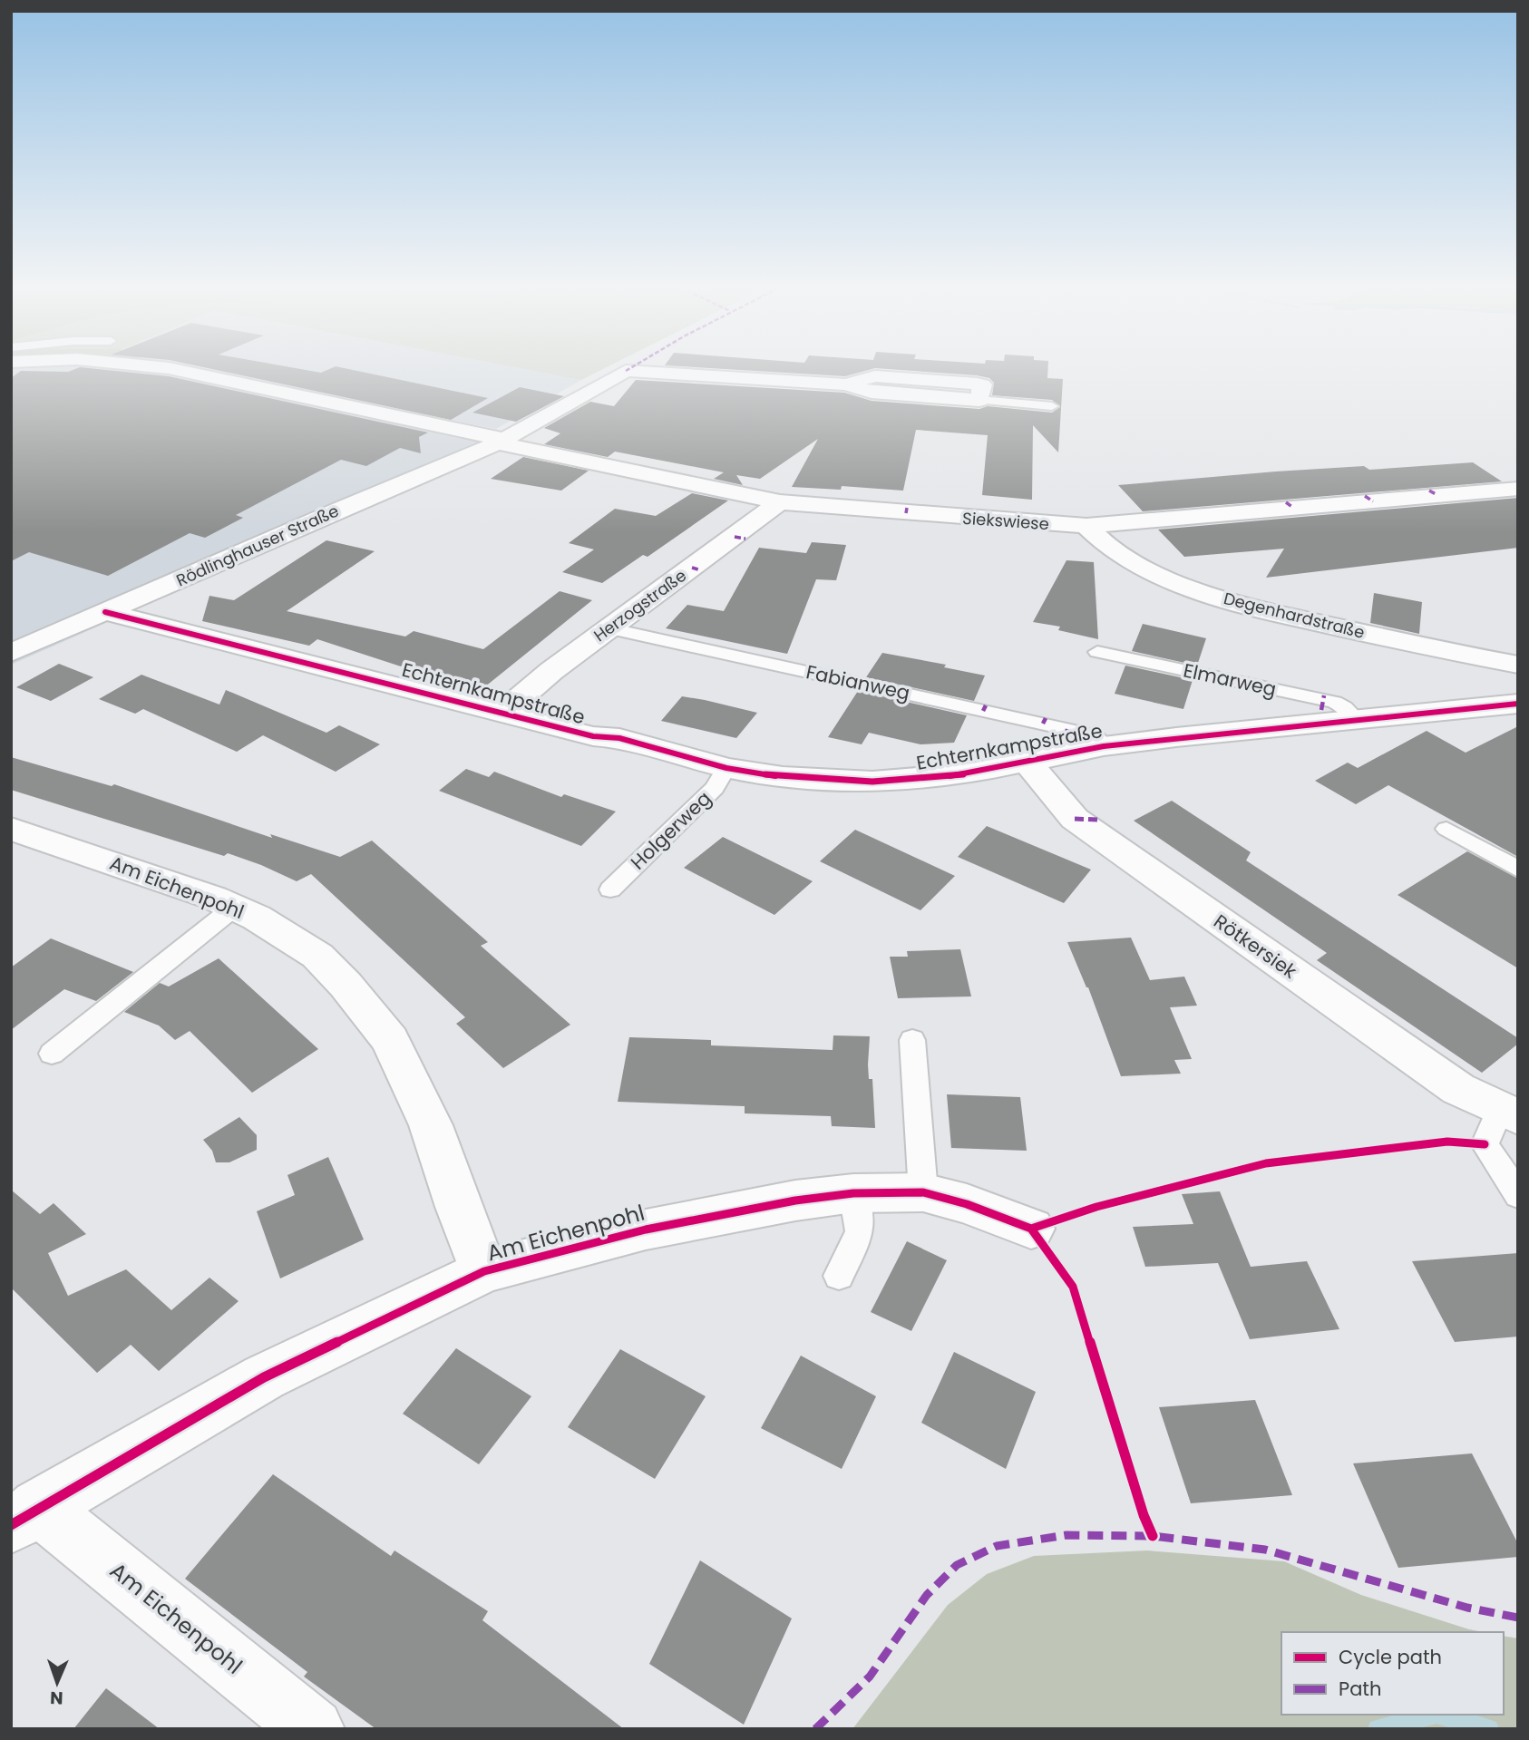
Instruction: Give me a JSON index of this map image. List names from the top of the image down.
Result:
{
  "streets": {
    "street": [
      "Siekswiese",
      "Rödlinghauser Straße",
      "Herzogstraße",
      "Degenhardstraße",
      "Echternkampstraße",
      "Am Eichenpohl",
      "Rötkersiek"
    ],
    "lane": ["Elmarweg", "Fabianweg", "Holgerweg"]
  },
  "crossings": [
    ["Siekswiese", "Rödlinghauser Straße"],
    ["Siekswiese", "Herzogstraße"],
    ["Siekswiese", "Degenhardstraße"],
    ["Rödlinghauser Straße", "Echternkampstraße"],
    ["Herzogstraße", "Fabianweg"],
    ["Herzogstraße", "Echternkampstraße"],
    ["Elmarweg", "Echternkampstraße"],
    ["Fabianweg", "Echternkampstraße"],
    ["Echternkampstraße", "Holgerweg"],
    ["Echternkampstraße", "Rötkersiek"]
  ],
  "legend": ["Cycle path", "Path"],
  "north": "bottom"
}
